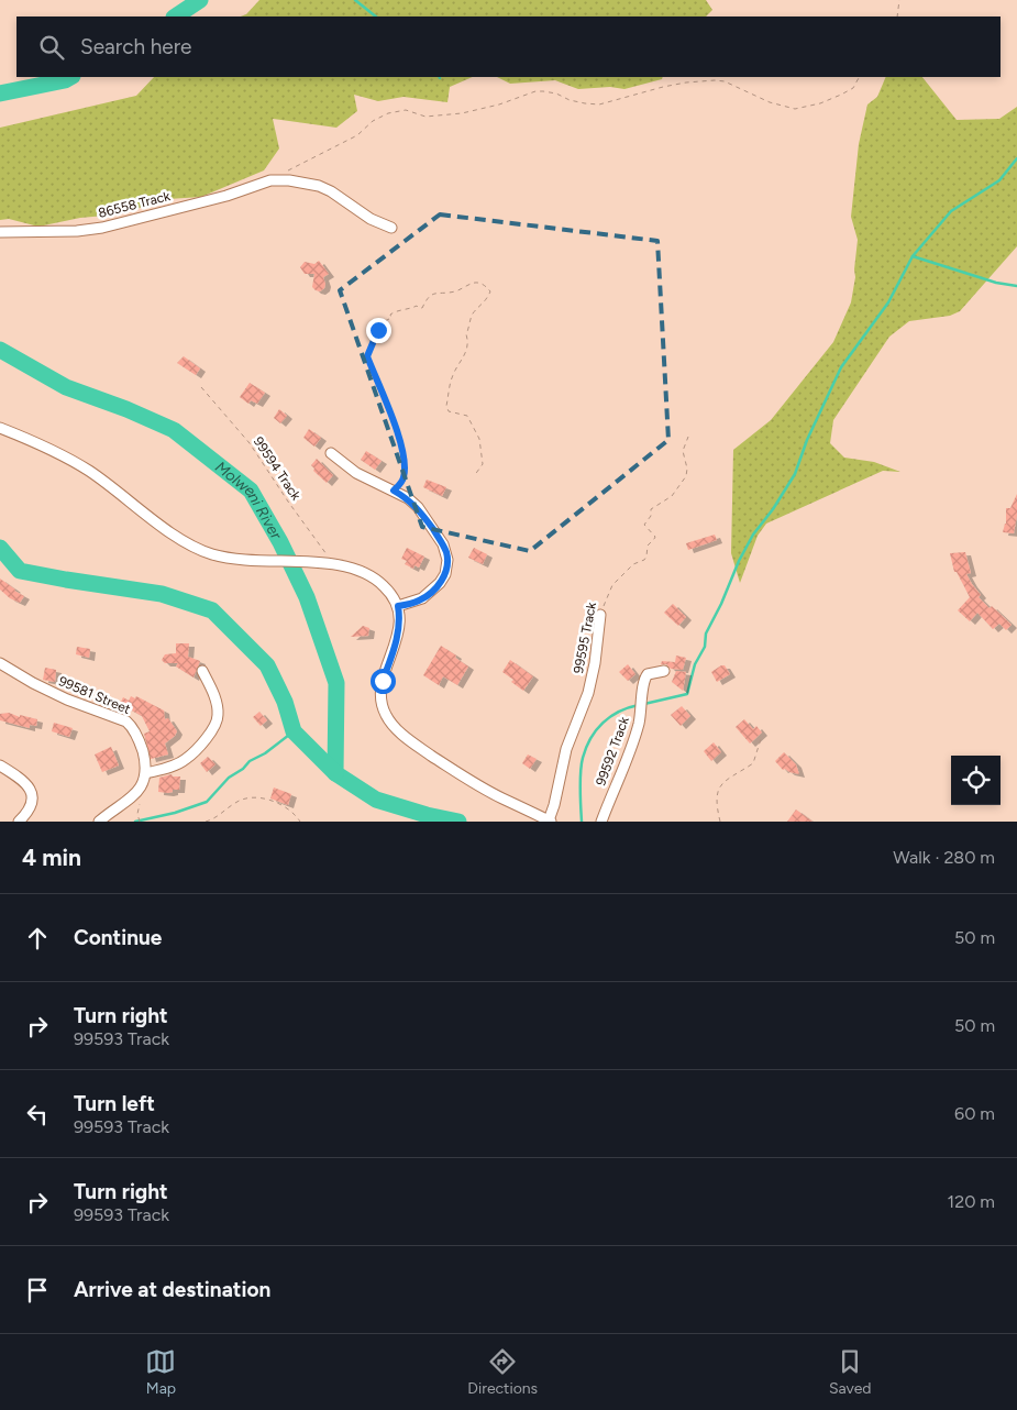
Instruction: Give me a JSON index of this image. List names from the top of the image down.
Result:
{
  "streets": {
    "street": [
      "86558 Track",
      "99595 Track",
      "99581 Street",
      "99592 Track"
    ],
    "path": ["99594 Track"]
  },
  "water": ["Molweni River"],
  "page": {
    "search": "Search here",
    "heading": ["4 min", "Walk · 280 m"],
    "list": [
      ["Continue", "50 m"],
      ["Turn right", "99593 Track", "50 m"],
      ["Turn left", "99593 Track", "60 m"],
      ["Turn right", "99593 Track", "120 m"],
      "Arrive at destination"
    ],
    "nav": ["Map", "Directions", "Saved"]
  }
}
